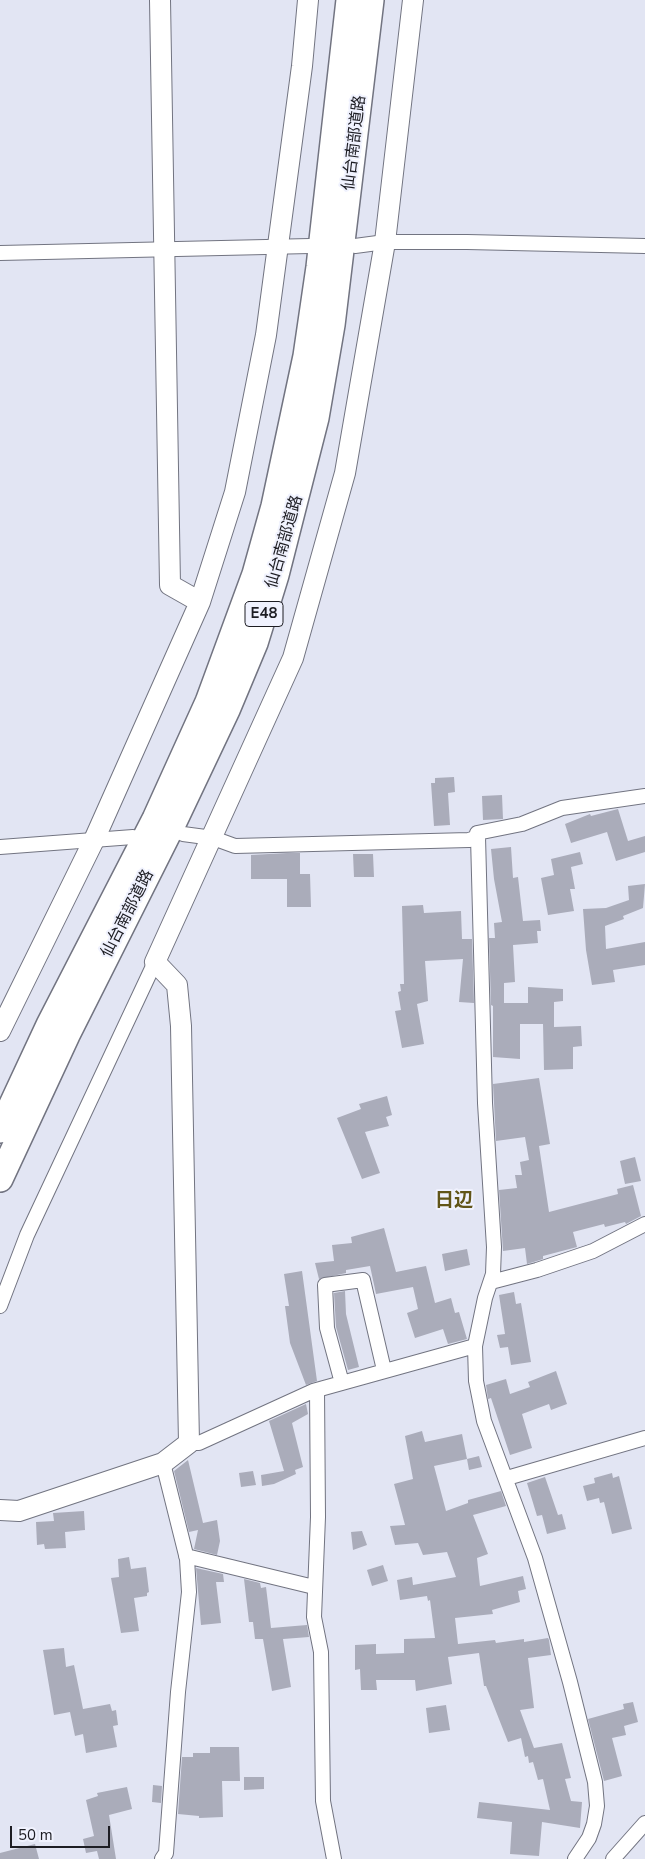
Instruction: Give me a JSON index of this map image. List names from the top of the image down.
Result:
{
  "streets": {
    "highway": ["仙台南部道路", "E48"]
  },
  "districts": ["日辺"],
  "scale_bar": "50 m"
}
